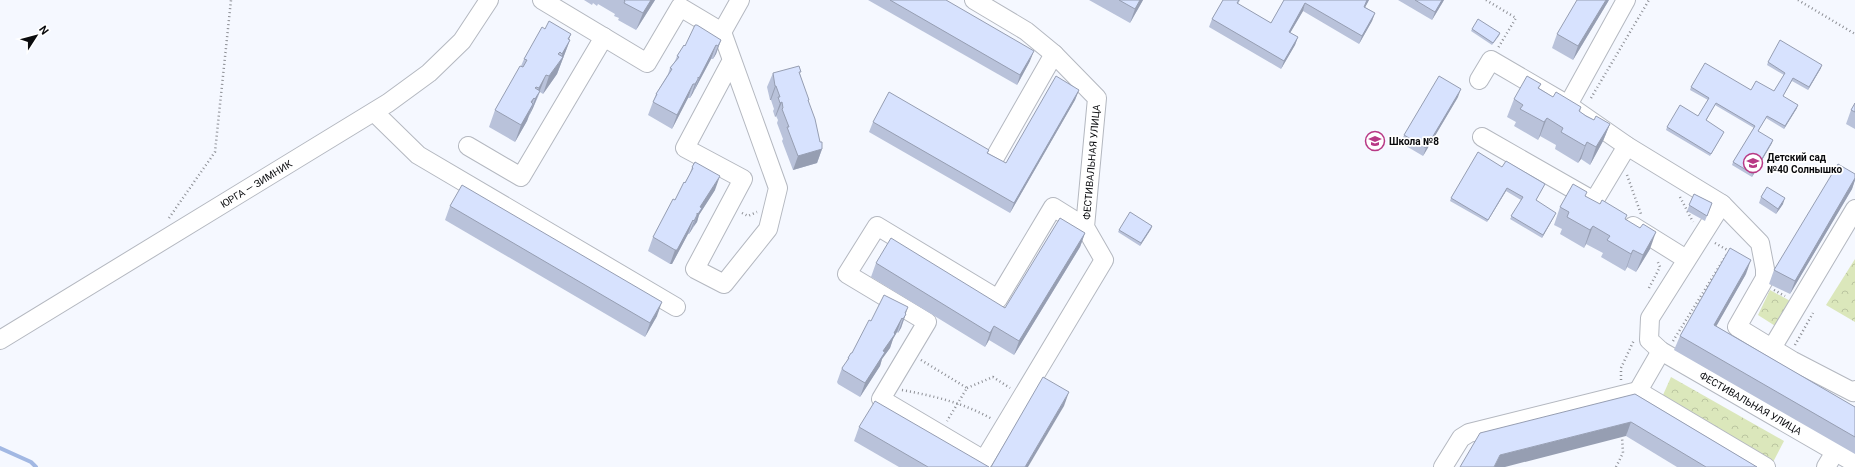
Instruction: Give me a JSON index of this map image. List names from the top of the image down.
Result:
{
  "streets": {
    "street": ["ФЕСТИВАЛЬНАЯ УЛИЦА", "ЮРГА — ЗИМНИК"]
  },
  "places": {
    "school or university": ["Школа №8", "Детский сад №40 Солнышко"]
  },
  "north": "top right"
}
